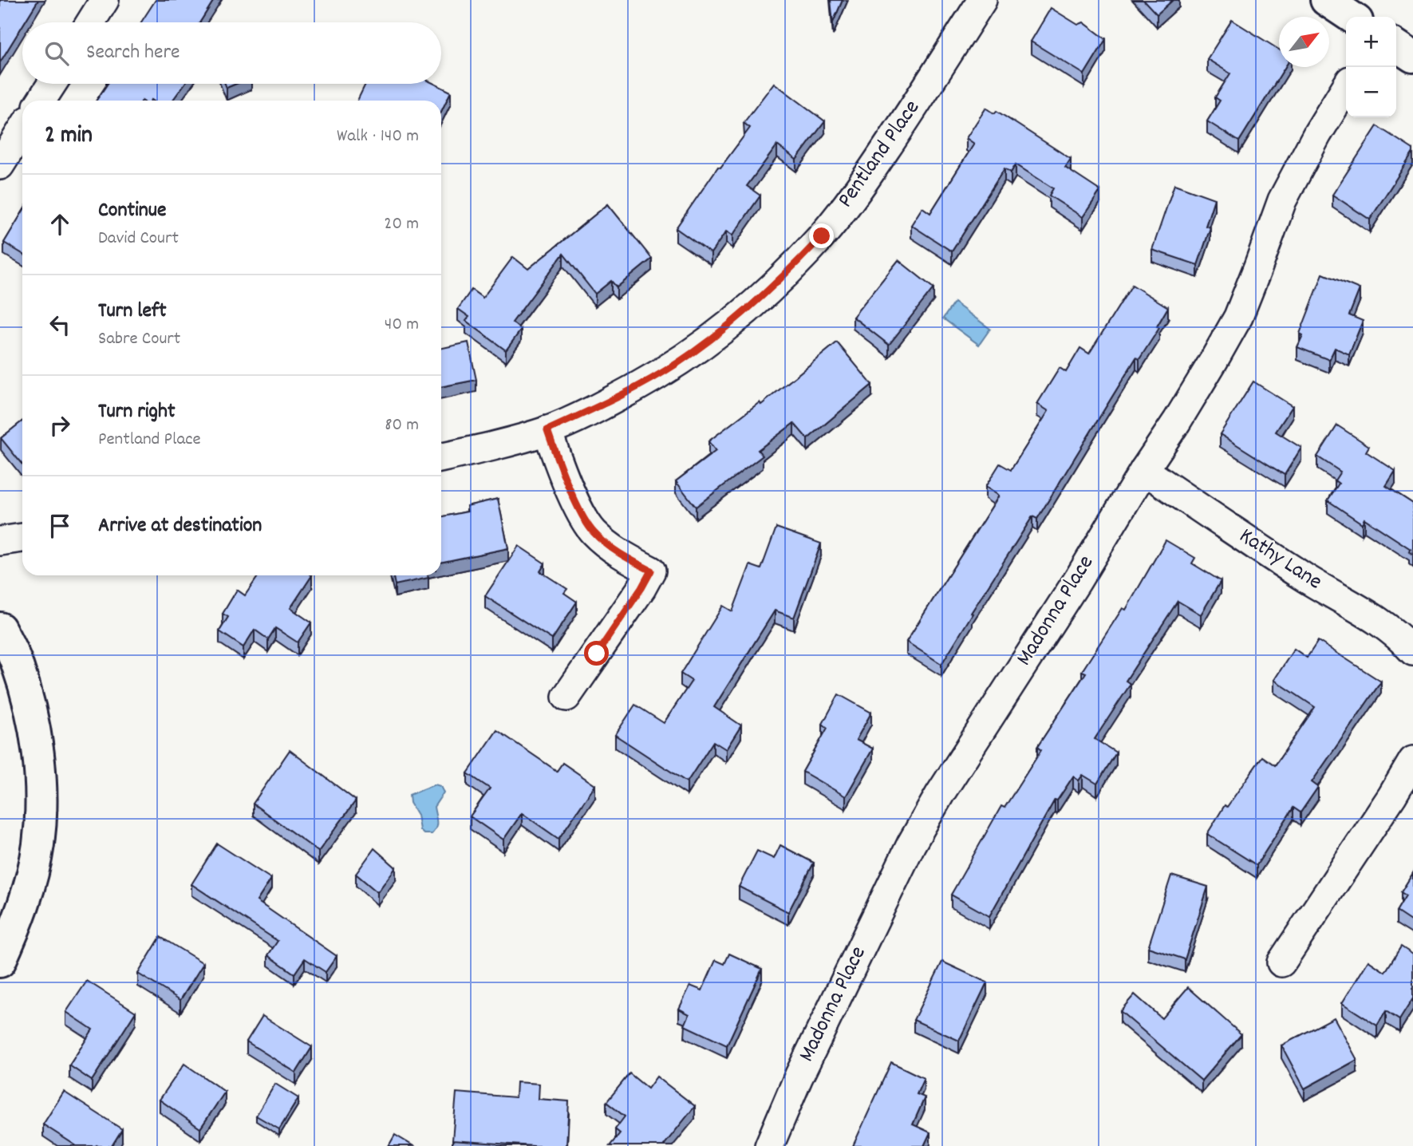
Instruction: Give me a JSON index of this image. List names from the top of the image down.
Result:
{
  "streets": {
    "street": ["Pentland Place", "Kathy Lane", "Madonna Place"]
  },
  "crossings": [
    ["Kathy Lane", "Madonna Place"]
  ],
  "north": "top right",
  "page": {
    "map_buttons": ["+", "−"],
    "search": "Search here",
    "heading": ["2 min", "Walk · 140 m"],
    "list": [
      ["Continue", "David Court", "20 m"],
      ["Turn left", "Sabre Court", "40 m"],
      ["Turn right", "Pentland Place", "80 m"],
      "Arrive at destination"
    ]
  }
}
